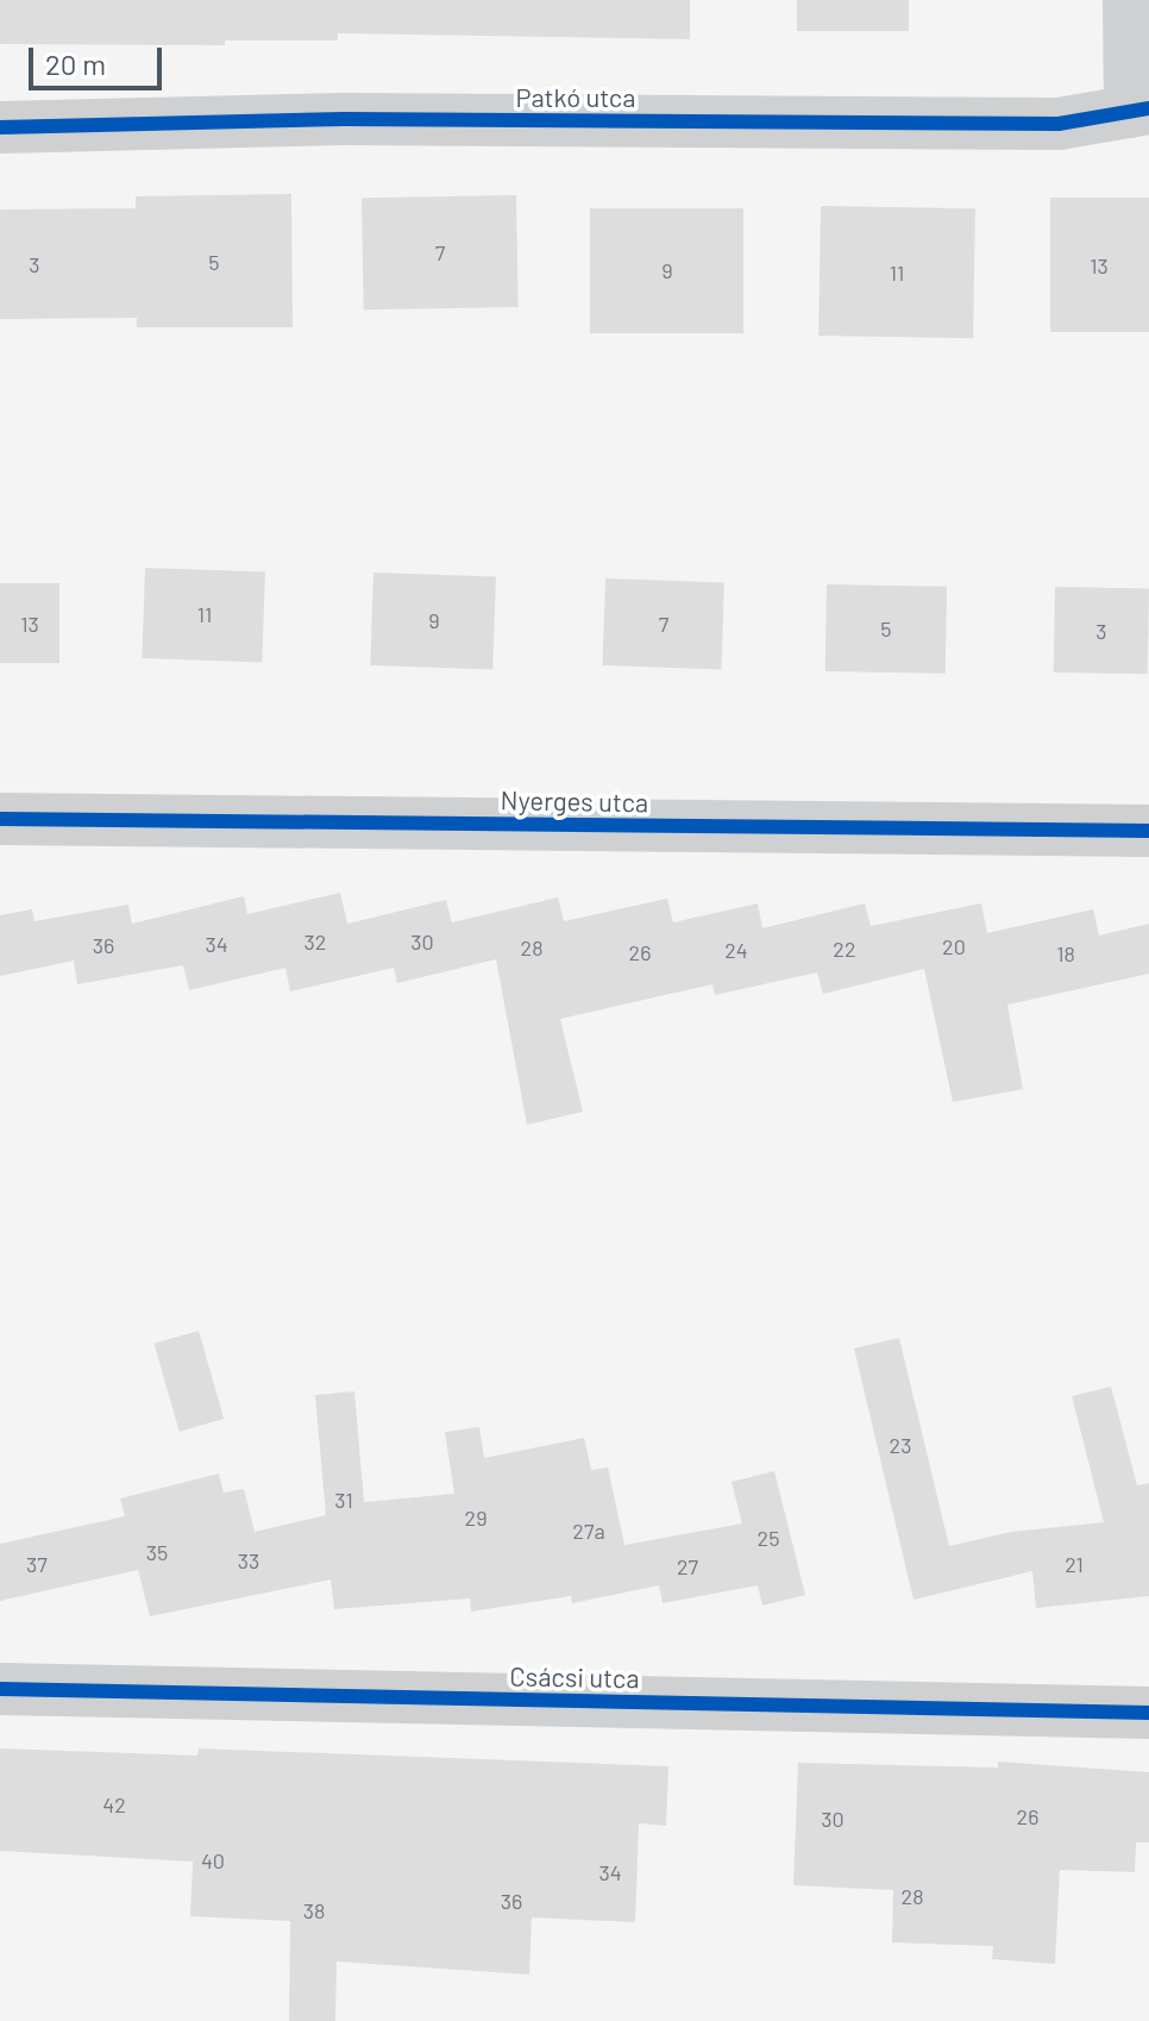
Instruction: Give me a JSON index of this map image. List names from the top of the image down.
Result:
{
  "streets": {
    "street": ["Patkó utca", "Nyerges utca", "Csácsi utca"]
  },
  "house_numbers": [
    "7",
    "5",
    "3",
    "13",
    "9",
    "11",
    "11",
    "9",
    "13",
    "7",
    "5",
    "3",
    "32",
    "30",
    "34",
    "36",
    "20",
    "28",
    "22",
    "24",
    "26",
    "18",
    "23",
    "31",
    "29",
    "27a",
    "25",
    "35",
    "33",
    "37",
    "21",
    "27",
    "42",
    "26",
    "30",
    "40",
    "34",
    "28",
    "36",
    "38"
  ],
  "scale_bar": "20 m"
}
